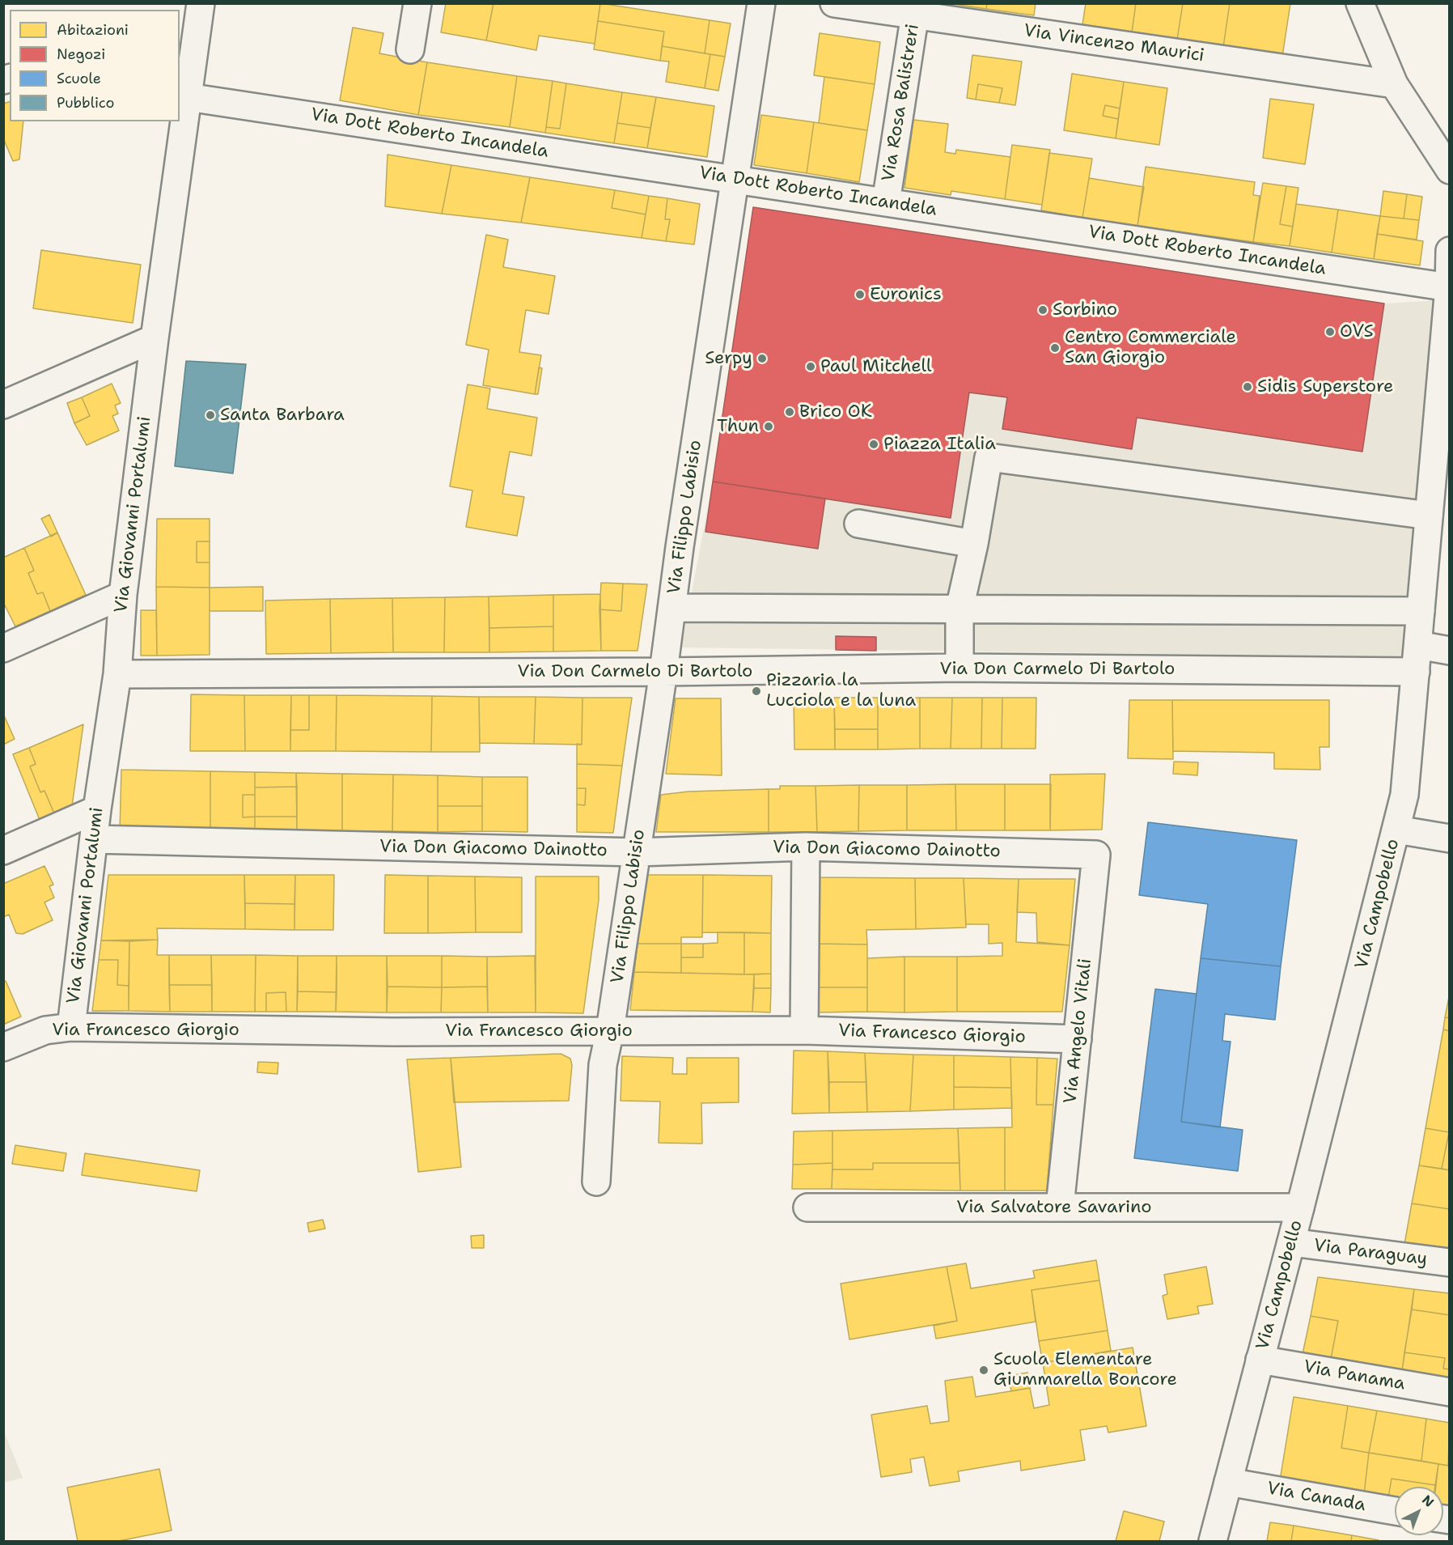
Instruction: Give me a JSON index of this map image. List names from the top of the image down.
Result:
{
  "streets": {
    "street": [
      "Via Vincenzo Maurici",
      "Via Rosa Balistreri",
      "Via Dott Roberto Incandela",
      "Via Giovanni Portalumi",
      "Via Filippo Labisio",
      "Via Don Carmelo Di Bartolo",
      "Via Don Giacomo Dainotto",
      "Via Campobello",
      "Via Francesco Giorgio",
      "Via Angelo Vitali",
      "Via Salvatore Savarino",
      "Via Paraguay",
      "Via Panama",
      "Via Canada"
    ]
  },
  "crossings": [
    ["Via Vincenzo Maurici", "Via Rosa Balistreri"],
    ["Via Rosa Balistreri", "Via Dott Roberto Incandela"],
    ["Via Dott Roberto Incandela", "Via Giovanni Portalumi"],
    ["Via Dott Roberto Incandela", "Via Filippo Labisio"],
    ["Via Dott Roberto Incandela", "Via Campobello"],
    ["Via Giovanni Portalumi", "Via Don Carmelo Di Bartolo"],
    ["Via Giovanni Portalumi", "Via Don Giacomo Dainotto"],
    ["Via Giovanni Portalumi", "Via Francesco Giorgio"],
    ["Via Filippo Labisio", "Via Don Carmelo Di Bartolo"],
    ["Via Filippo Labisio", "Via Don Giacomo Dainotto"],
    ["Via Filippo Labisio", "Via Francesco Giorgio"],
    ["Via Don Carmelo Di Bartolo", "Via Campobello"],
    ["Via Don Giacomo Dainotto", "Via Angelo Vitali"],
    ["Via Campobello", "Via Salvatore Savarino"],
    ["Via Campobello", "Via Paraguay"],
    ["Via Campobello", "Via Panama"],
    ["Via Campobello", "Via Canada"],
    ["Via Francesco Giorgio", "Via Angelo Vitali"],
    ["Via Angelo Vitali", "Via Salvatore Savarino"]
  ],
  "places": [
    "Euronics",
    "Sorbino",
    "OVS",
    "Centro Commerciale San Giorgio",
    "Serpy",
    "Paul Mitchell",
    "Sidis Superstore",
    "Brico OK",
    "Santa Barbara",
    "Thun",
    "Piazza Italia",
    "Pizzaria la Lucciola e la luna",
    "Scuola Elementare Giummarella Boncore"
  ],
  "legend": [
    "Abitazioni",
    "Negozi",
    "Scuole",
    "Pubblico"
  ],
  "north": "top right"
}
